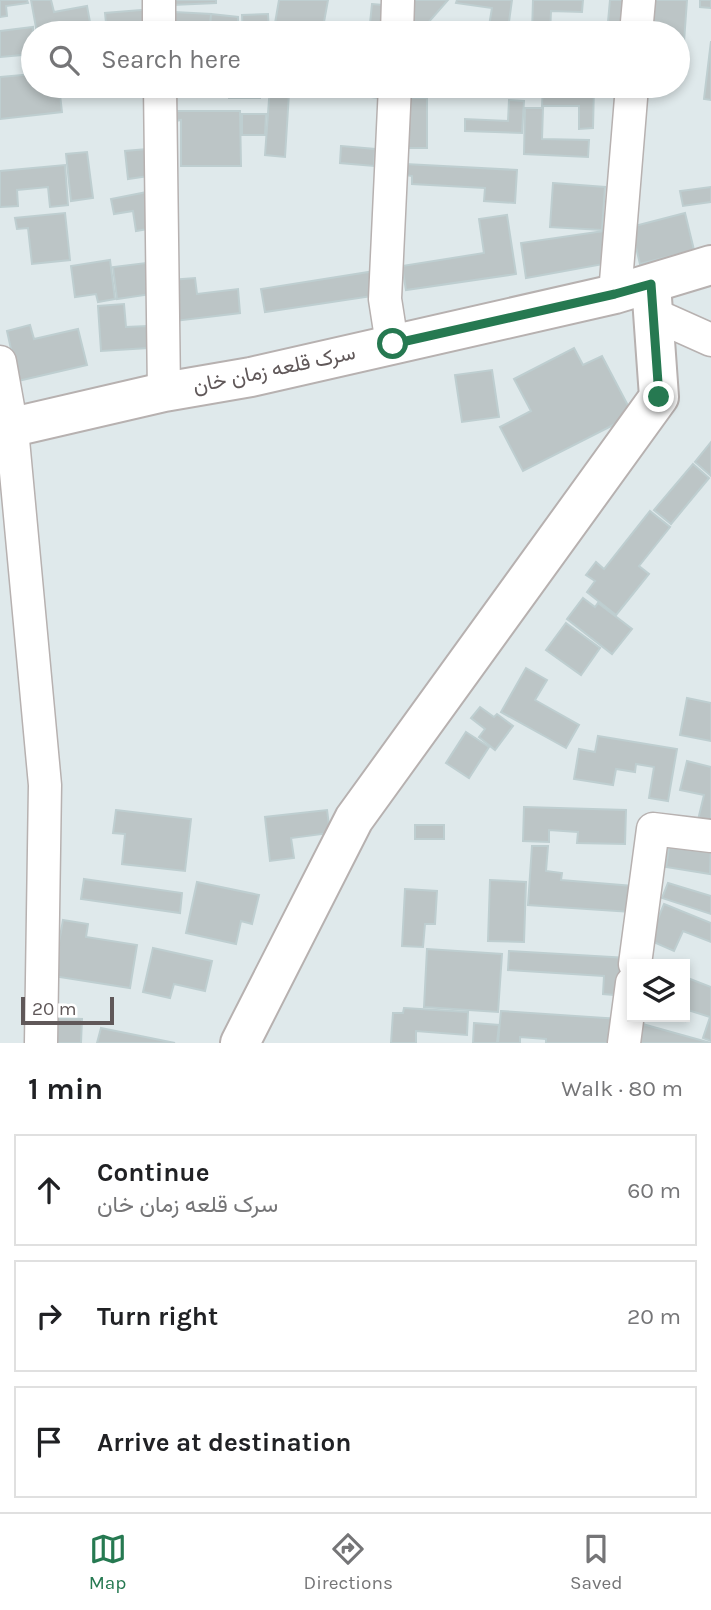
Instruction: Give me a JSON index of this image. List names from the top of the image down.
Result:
{
  "streets": {
    "street": ["سرک قلعه زمان خان"]
  },
  "scale_bar": "20 m",
  "page": {
    "search": "Search here",
    "scale": "20 m",
    "heading": ["1 min", "Walk · 80 m"],
    "list": [
      ["Continue", "سرک قلعه زمان خان", "60 m"],
      ["Turn right", "20 m"],
      "Arrive at destination"
    ],
    "nav": ["Map", "Directions", "Saved"]
  }
}
